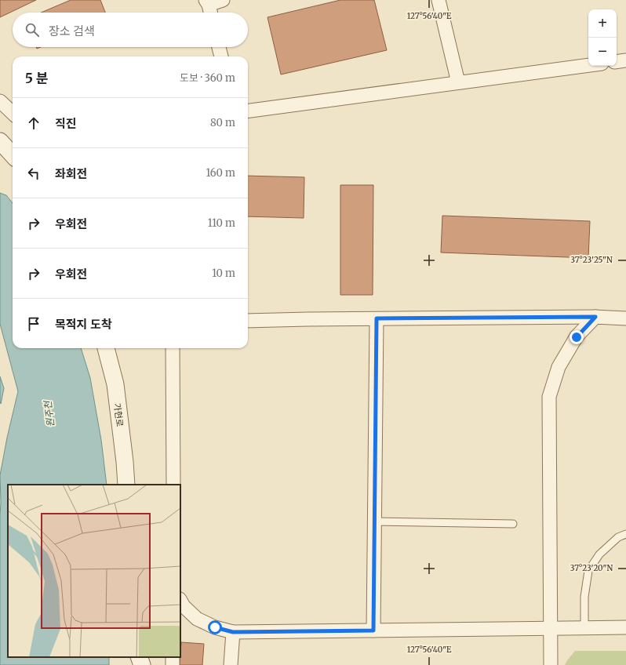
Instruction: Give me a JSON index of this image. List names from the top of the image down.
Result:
{
  "streets": {
    "street": ["가현로"]
  },
  "water": ["원주천"],
  "page": {
    "map_buttons": ["+", "−"],
    "search": "장소 검색",
    "heading": ["5 분", "도보 · 360 m"],
    "list": [
      ["직진", "80 m"],
      ["좌회전", "160 m"],
      ["우회전", "110 m"],
      ["우회전", "10 m"],
      "목적지 도착"
    ]
  },
  "coordinates": ["127°56'40\"E", "37°23'25\"N", "37°23'20\"N"]
}
